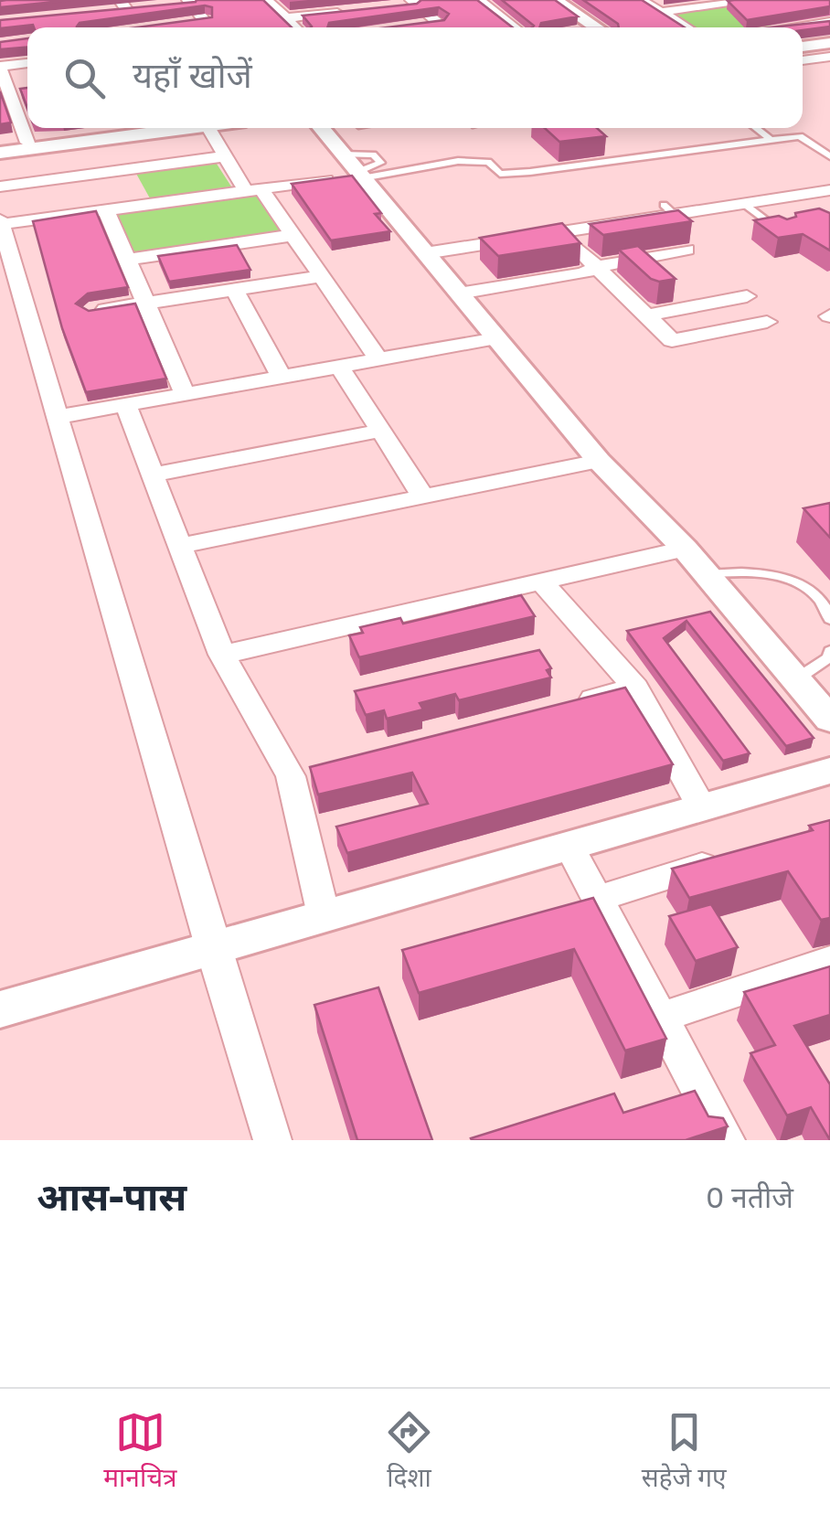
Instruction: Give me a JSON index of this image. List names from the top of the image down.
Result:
{
  "page": {
    "search": "यहाँ खोजें",
    "heading": ["आस-पास", "0 नतीजे"],
    "nav": ["मानचित्र", "दिशा", "सहेजे गए"]
  }
}
